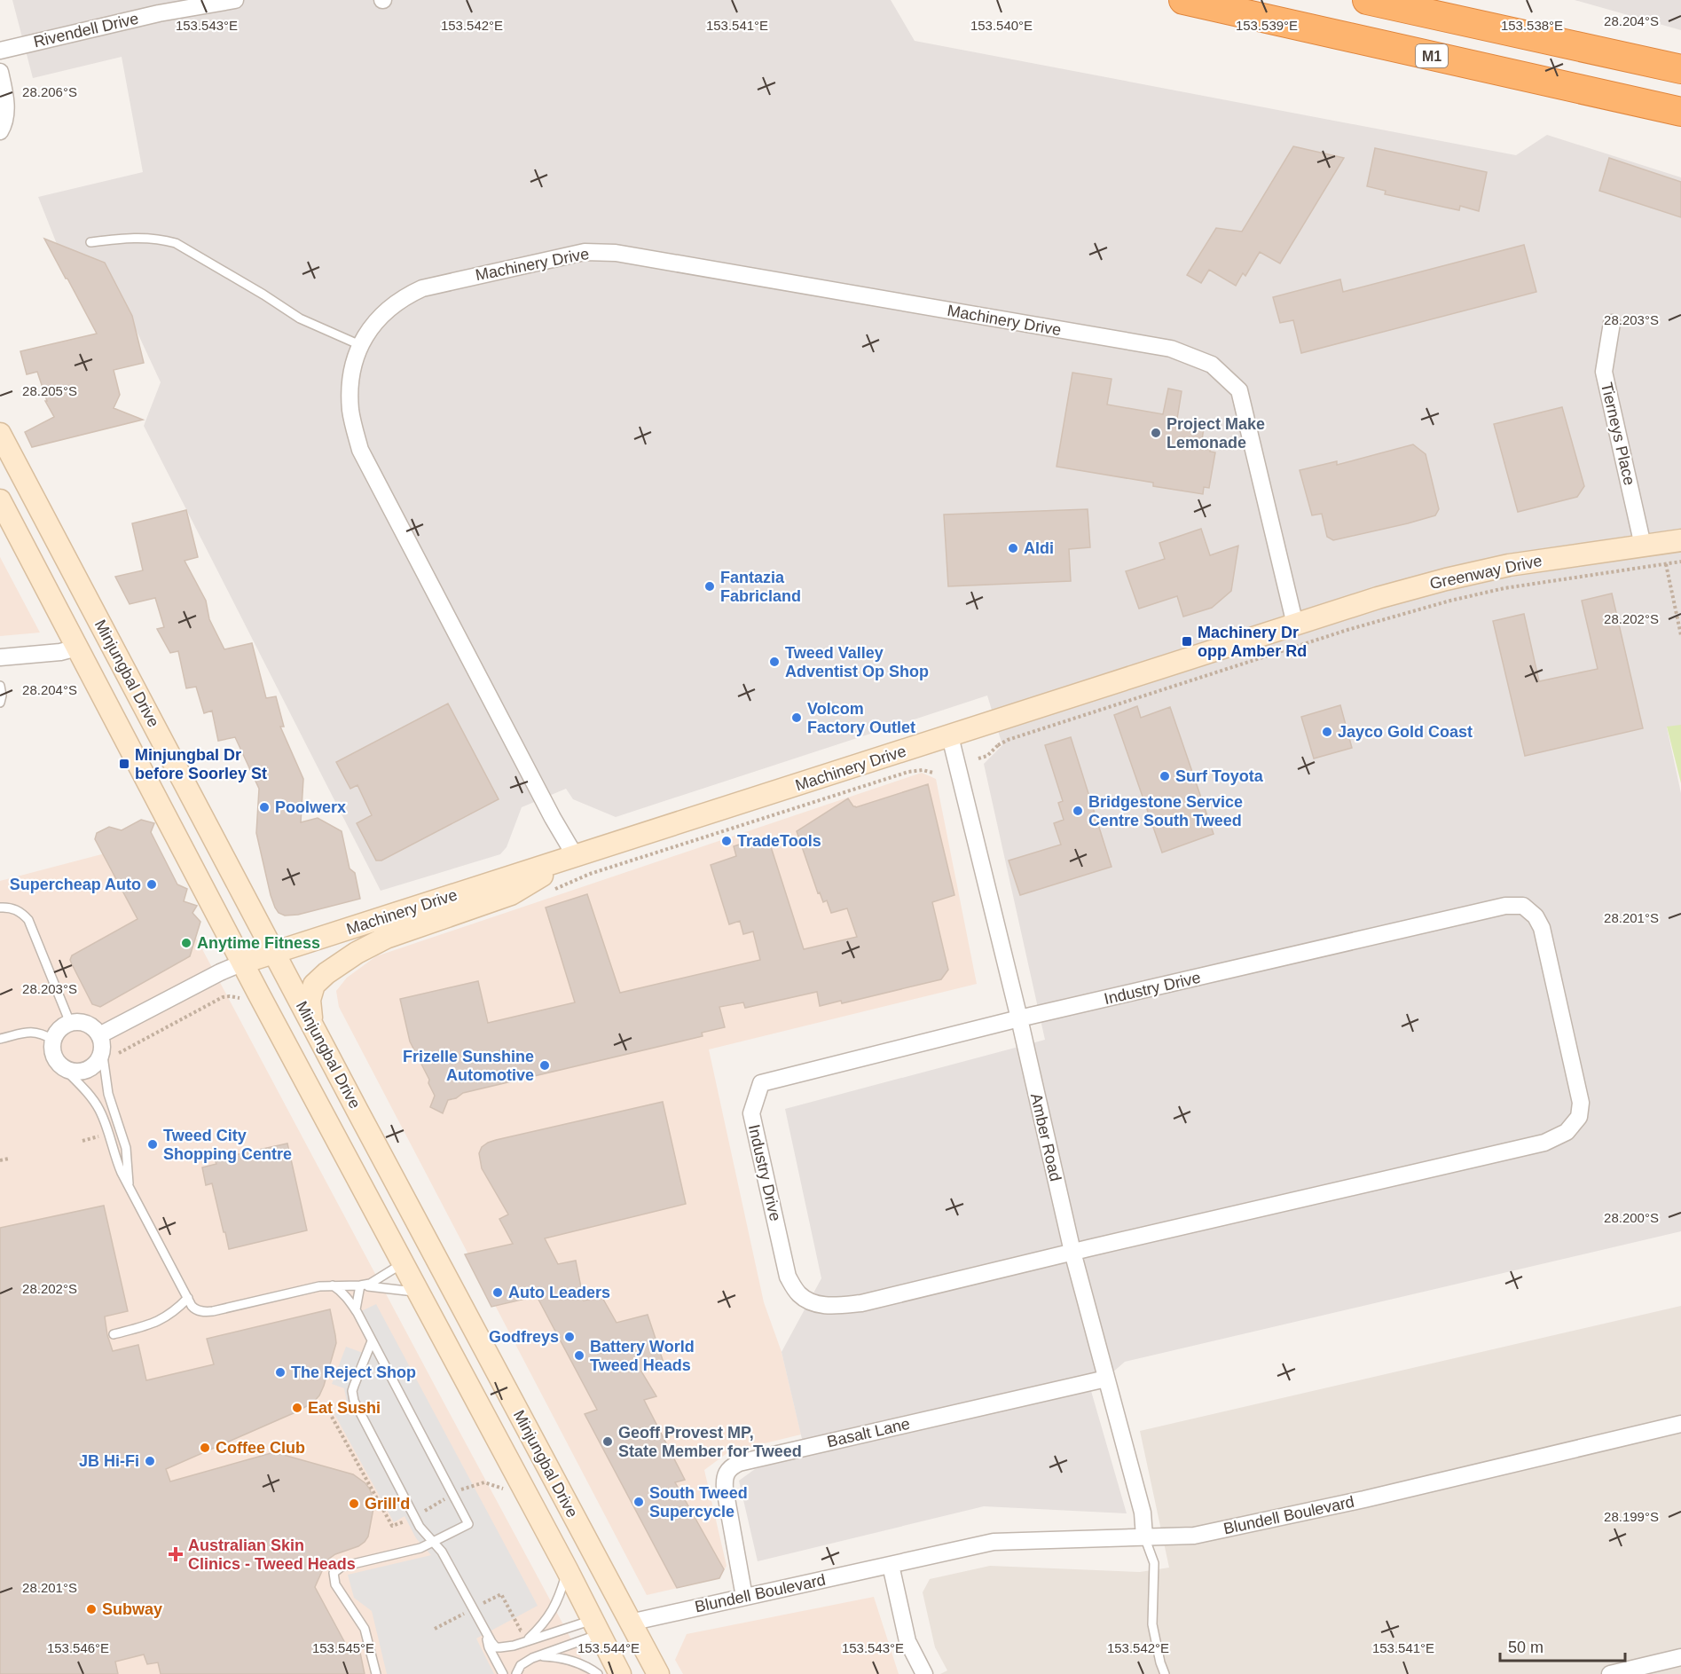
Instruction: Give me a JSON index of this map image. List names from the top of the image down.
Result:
{
  "streets": {
    "highway": ["M1"],
    "main road": ["Machinery Drive", "Greenway Drive", "Minjungbal Drive"],
    "street": [
      "Rivendell Drive",
      "Tierneys Place",
      "Industry Drive",
      "Amber Road",
      "Basalt Lane",
      "Blundell Boulevard"
    ]
  },
  "crossings": [
    ["Machinery Drive", "Greenway Drive"],
    ["Machinery Drive", "Minjungbal Drive"],
    ["Machinery Drive", "Amber Road"],
    ["Tierneys Place", "Greenway Drive"],
    ["Minjungbal Drive", "Blundell Boulevard"],
    ["Industry Drive", "Amber Road"],
    ["Amber Road", "Basalt Lane"],
    ["Amber Road", "Blundell Boulevard"],
    ["Basalt Lane", "Blundell Boulevard"]
  ],
  "places": {
    "other": [
      "Project Make Lemonade",
      "Aldi",
      "Fantazia Fabricland",
      "Tweed Valley Adventist Op Shop",
      "Volcom Factory Outlet",
      "Jayco Gold Coast",
      "Surf Toyota",
      "Poolwerx",
      "Bridgestone Service Centre South Tweed",
      "TradeTools",
      "Supercheap Auto",
      "Anytime Fitness",
      "Frizelle Sunshine Automotive",
      "Tweed City Shopping Centre",
      "Auto Leaders",
      "Godfreys",
      "Battery World Tweed Heads",
      "The Reject Shop",
      "Eat Sushi",
      "Geoff Provest MP, State Member for Tweed",
      "Coffee Club",
      "JB Hi-Fi",
      "South Tweed Supercycle",
      "Grill'd",
      "Subway"
    ],
    "transit": ["Machinery Dr opp Amber Rd", "Minjungbal Dr before Soorley St"],
    "health": ["Australian Skin Clinics - Tweed Heads"]
  },
  "scale_bar": "50 m",
  "coordinates": [
    "28.204°S",
    "153.543°E",
    "153.542°E",
    "153.541°E",
    "153.540°E",
    "153.539°E",
    "153.538°E",
    "28.206°S",
    "28.203°S",
    "28.205°S",
    "28.202°S",
    "28.201°S",
    "28.200°S",
    "28.199°S",
    "153.546°E",
    "153.545°E",
    "153.544°E"
  ]
}
